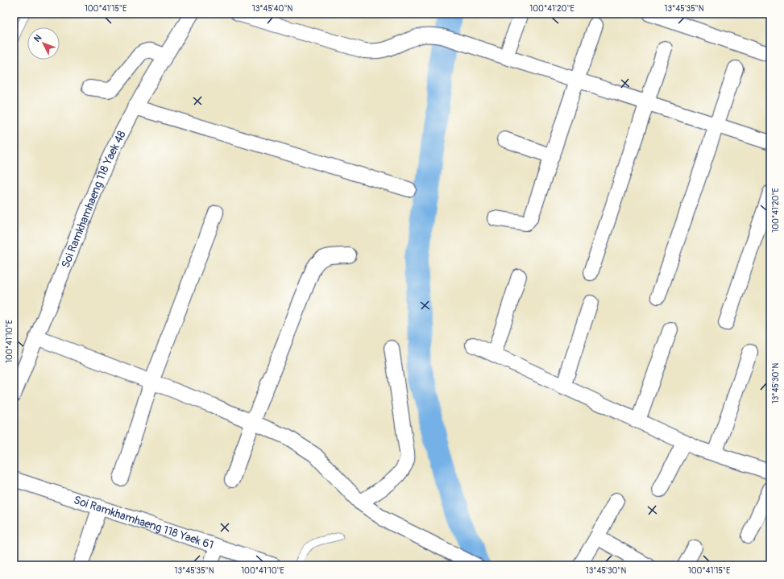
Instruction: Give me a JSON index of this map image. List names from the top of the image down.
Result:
{
  "streets": {
    "street": ["Soi Ramkhamhaeng 118 Yaek 48", "Soi Ramkhamhaeng 118 Yaek 61"]
  },
  "north": "top left",
  "coordinates": [
    "100°41'15\"E",
    "13°45'40\"N",
    "100°41'20\"E",
    "13°45'35\"N",
    "100°41'10\"E",
    "13°45'30\"N"
  ]
}
